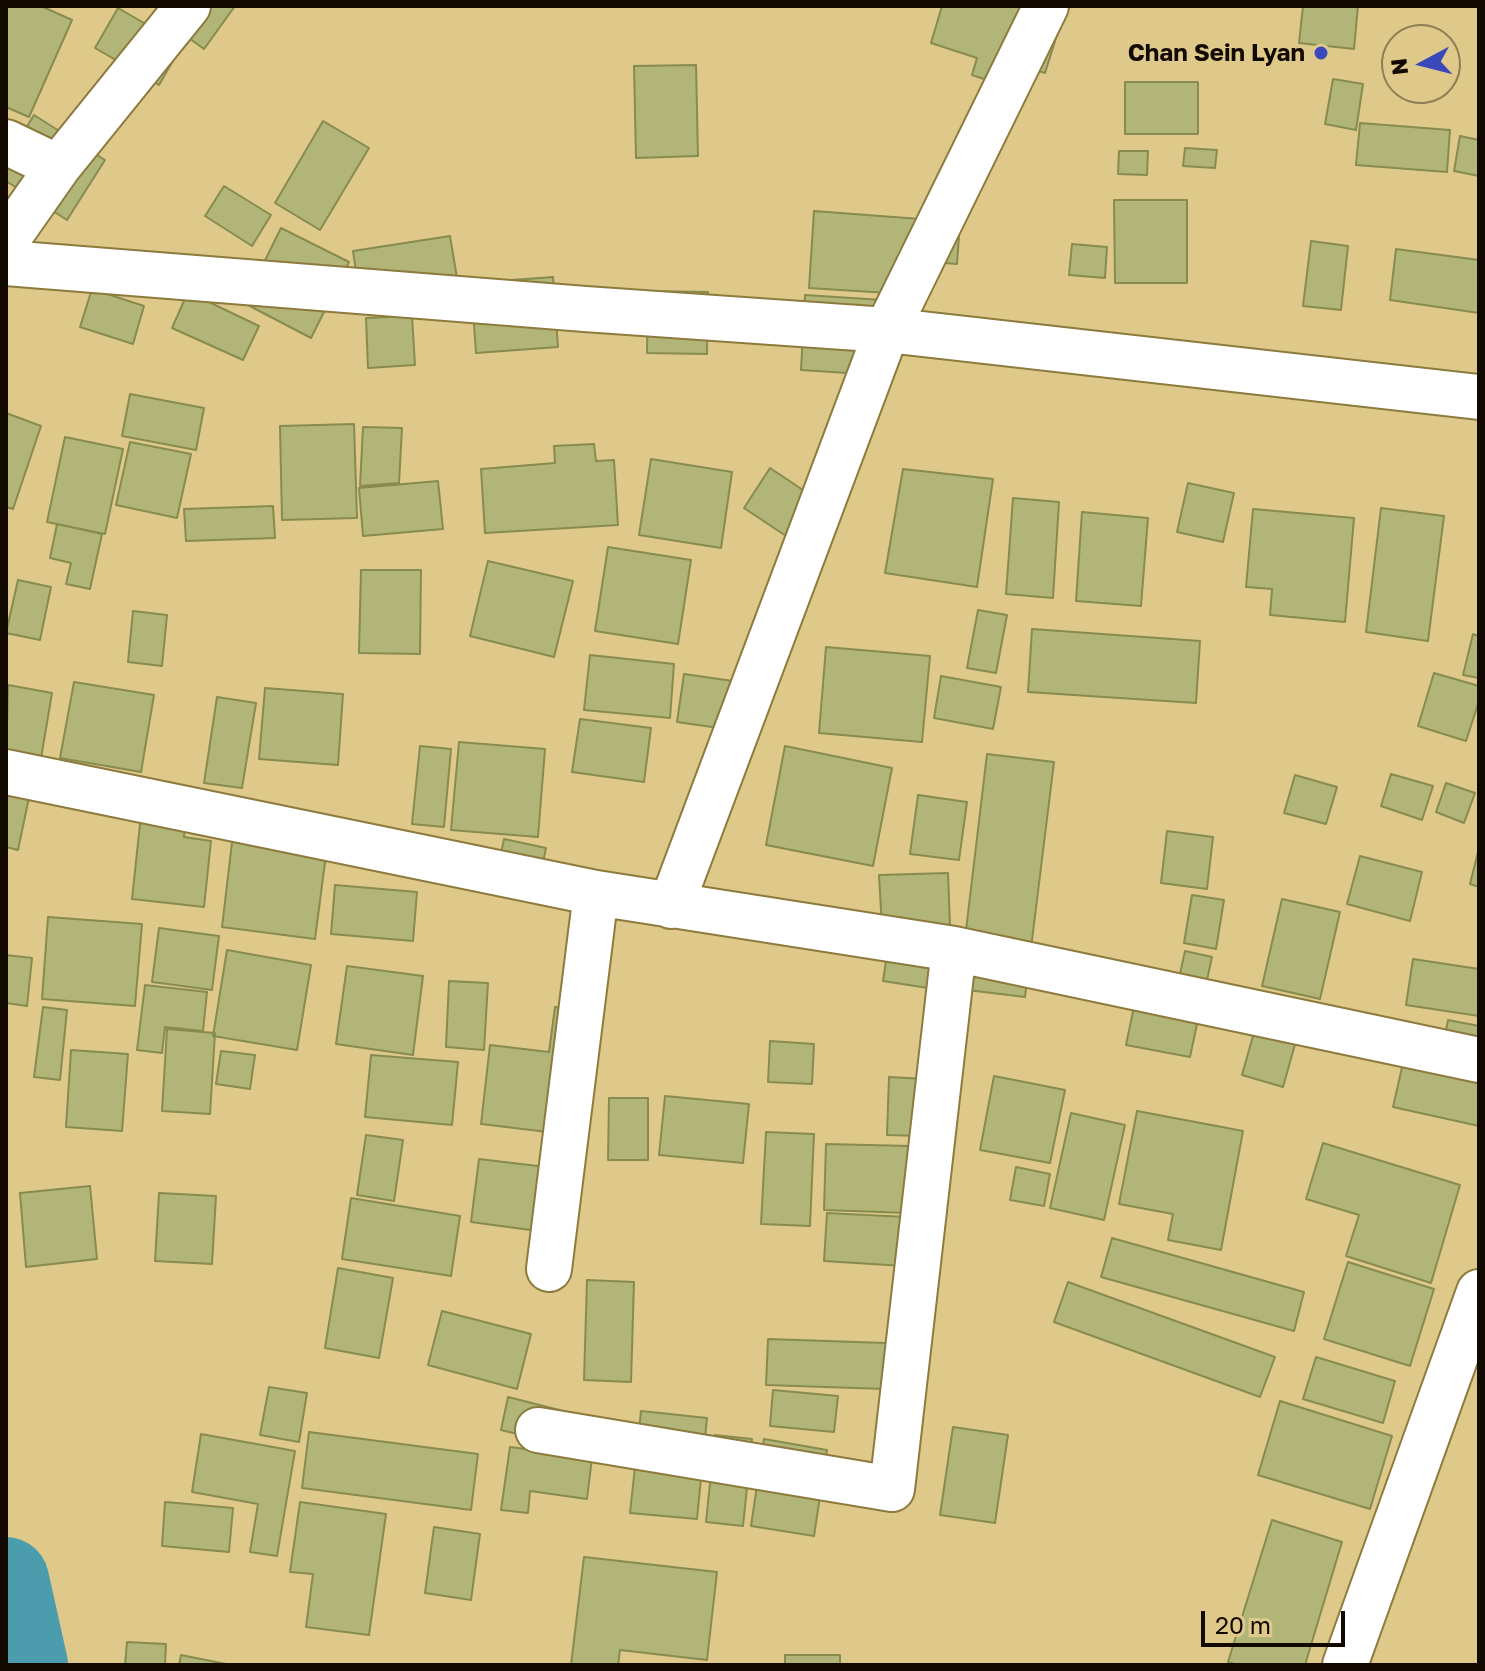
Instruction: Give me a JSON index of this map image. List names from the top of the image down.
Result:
{
  "places": ["Chan Sein Lyan"],
  "scale_bar": "20 m",
  "north": "left"
}
